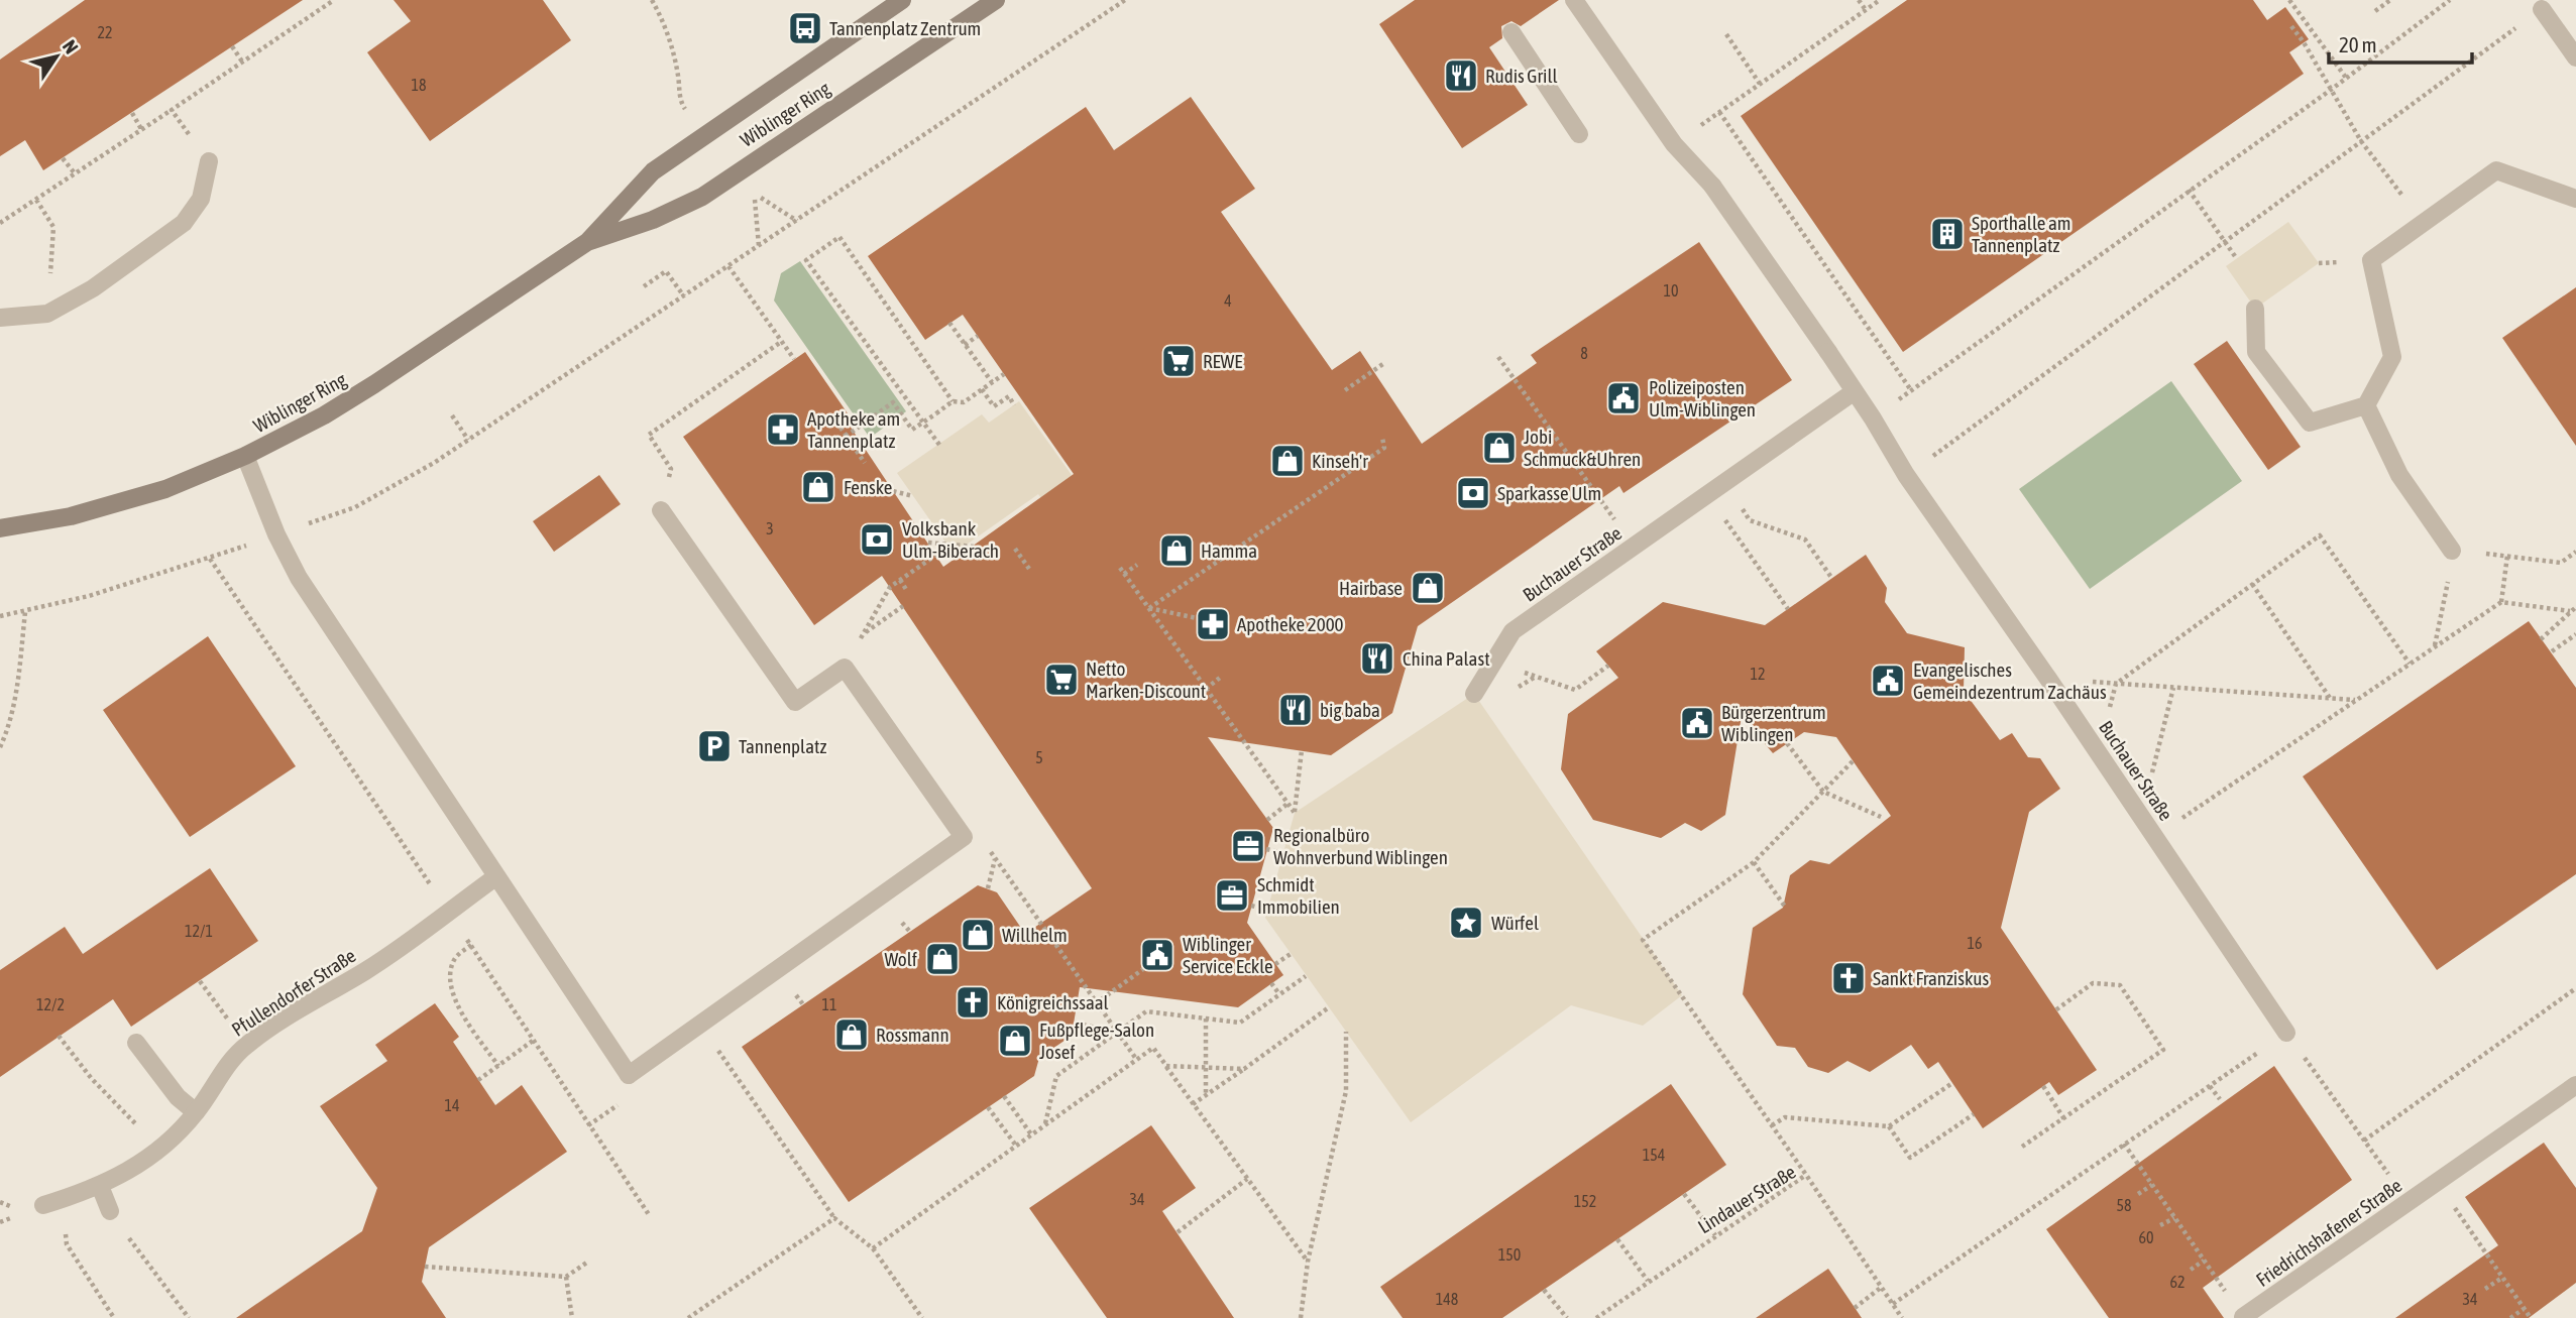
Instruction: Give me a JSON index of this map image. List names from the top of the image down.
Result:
{
  "streets": {
    "street": [
      "Wiblinger Ring",
      "Buchauer Straße",
      "Pfullendorfer Straße",
      "Friedrichshafener Straße"
    ],
    "path": ["Lindauer Straße"]
  },
  "places": {
    "bus stop": ["Tannenplatz Zentrum"],
    "restaurant": ["Rudis Grill", "China Palast", "big baba"],
    "building": ["Sporthalle am Tannenplatz"],
    "supermarket": ["REWE", "Netto Marken-Discount"],
    "public building": [
      "Polizeiposten Ulm-Wiblingen",
      "Evangelisches Gemeindezentrum Zachäus",
      "Bürgerzentrum Wiblingen",
      "Wiblinger Service Eckle"
    ],
    "pharmacy": ["Apotheke am Tannenplatz", "Apotheke 2000"],
    "shop": [
      "Jobi Schmuck&Uhren",
      "Kinseh'r",
      "Fenske",
      "Hamma",
      "Hairbase",
      "Willhelm",
      "Wolf",
      "Rossmann",
      "Fußpflege-Salon Josef"
    ],
    "bank": ["Sparkasse Ulm", "Volksbank Ulm-Biberach"],
    "parking": ["Tannenplatz"],
    "office": ["Regionalbüro Wohnverbund Wiblingen", "Schmidt Immobilien"],
    "place": ["Würfel"],
    "church": ["Sankt Franziskus", "Königreichssaal"]
  },
  "house_numbers": [
    "22",
    "18",
    "10",
    "4",
    "8",
    "3",
    "12",
    "5",
    "12/1",
    "16",
    "12/2",
    "11",
    "14",
    "154",
    "34",
    "152",
    "58",
    "60",
    "150",
    "62",
    "148",
    "34"
  ],
  "scale_bar": "20 m",
  "north": "top right"
}
